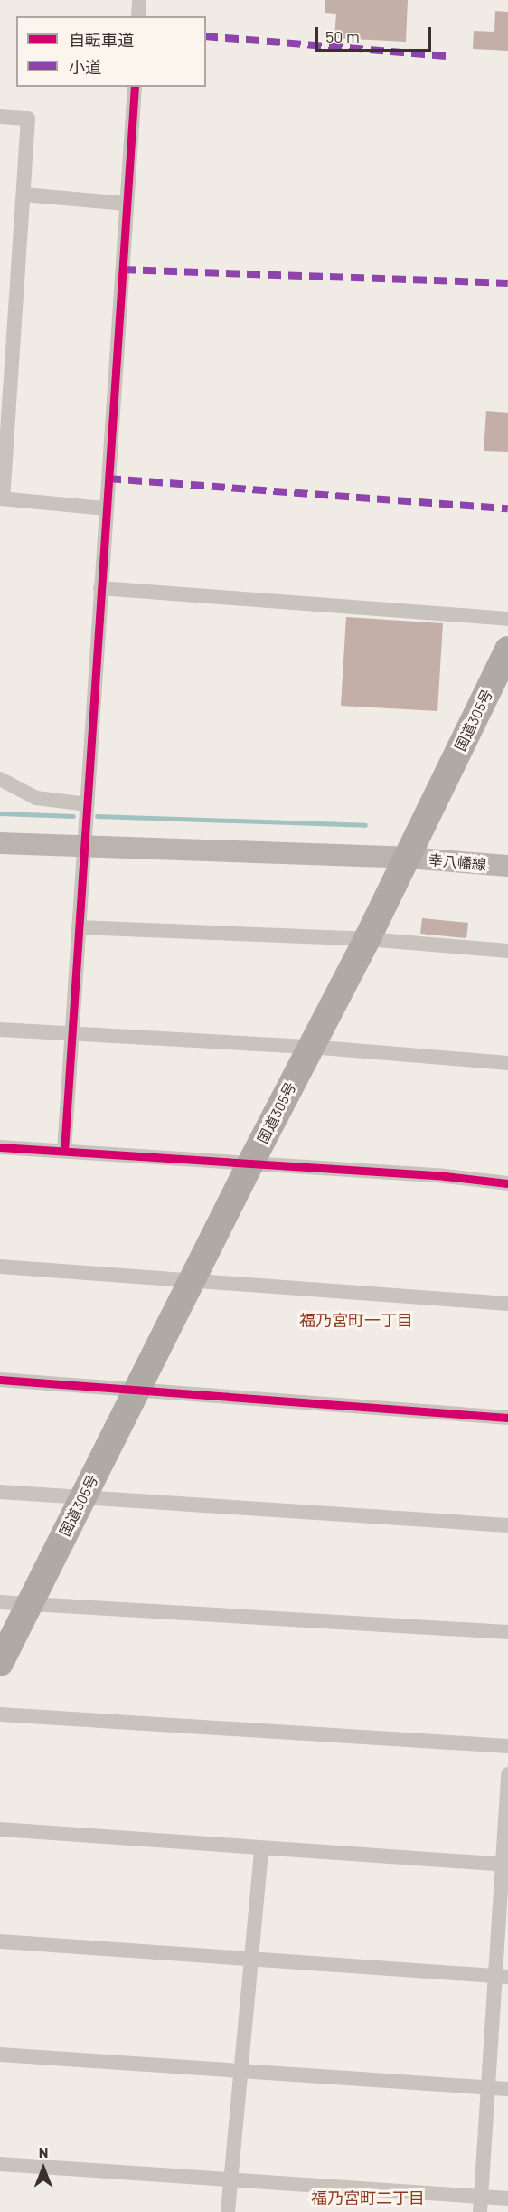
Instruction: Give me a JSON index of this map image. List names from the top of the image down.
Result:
{
  "streets": {
    "highway": ["国道305号"],
    "street": ["幸八幡線"]
  },
  "crossings": [
    ["国道305号", "幸八幡線"]
  ],
  "districts": ["福乃宮町一丁目", "福乃宮町二丁目"],
  "legend": ["自転車道", "小道"],
  "scale_bar": "50 m",
  "north": "top"
}
